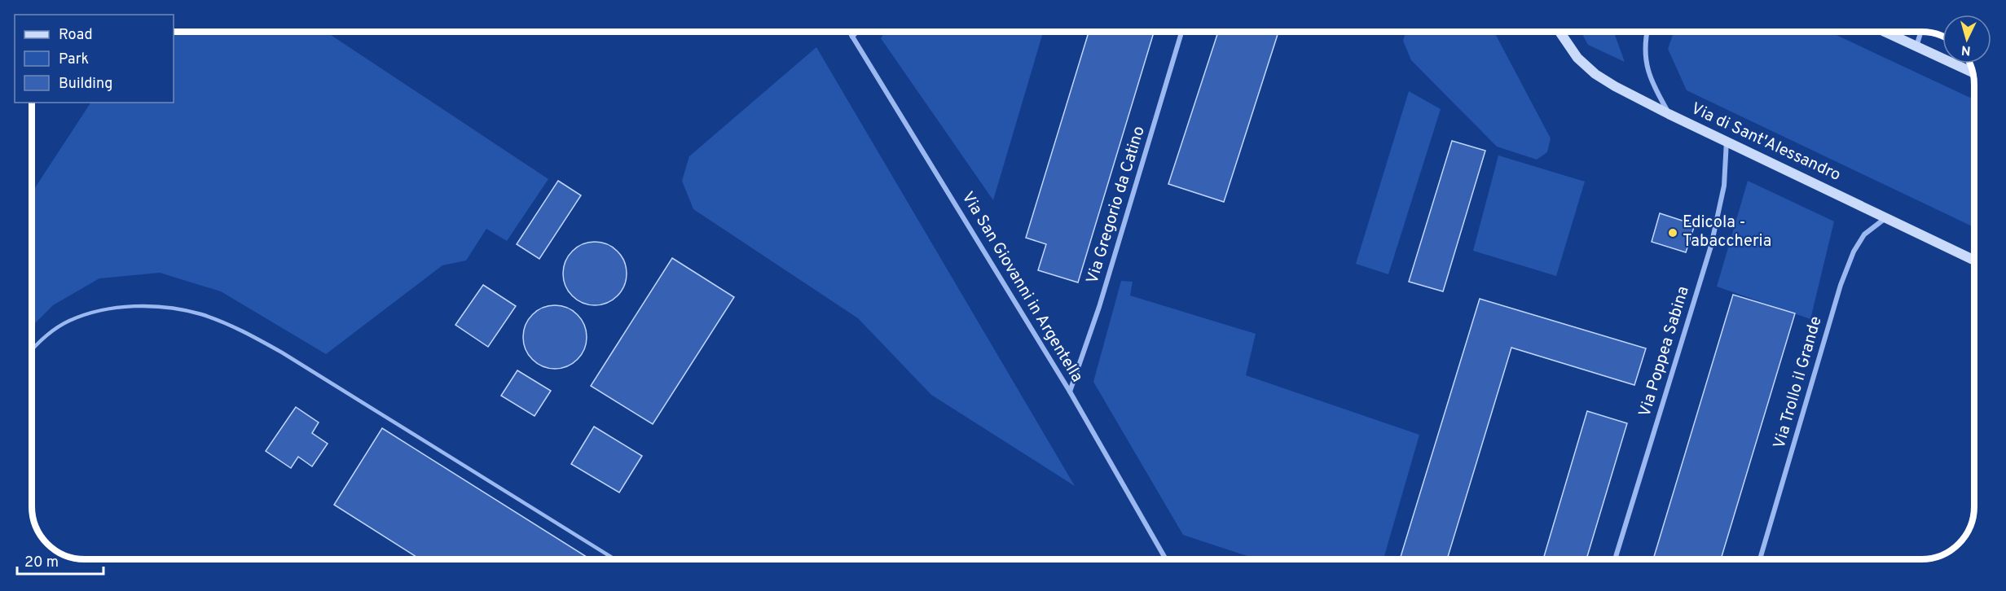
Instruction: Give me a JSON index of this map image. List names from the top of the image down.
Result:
{
  "streets": {
    "street": [
      "Via di Sant'Alessandro",
      "Via Gregorio da Catino",
      "Via San Giovanni in Argentella",
      "Via Poppea Sabina",
      "Via Trollo il Grande"
    ]
  },
  "crossings": [
    ["Via di Sant'Alessandro", "Via Poppea Sabina"],
    ["Via di Sant'Alessandro", "Via Trollo il Grande"],
    ["Via Gregorio da Catino", "Via San Giovanni in Argentella"]
  ],
  "places": ["Edicola - Tabaccheria"],
  "legend": ["Road", "Park", "Building"],
  "scale_bar": "20 m",
  "north": "bottom"
}
